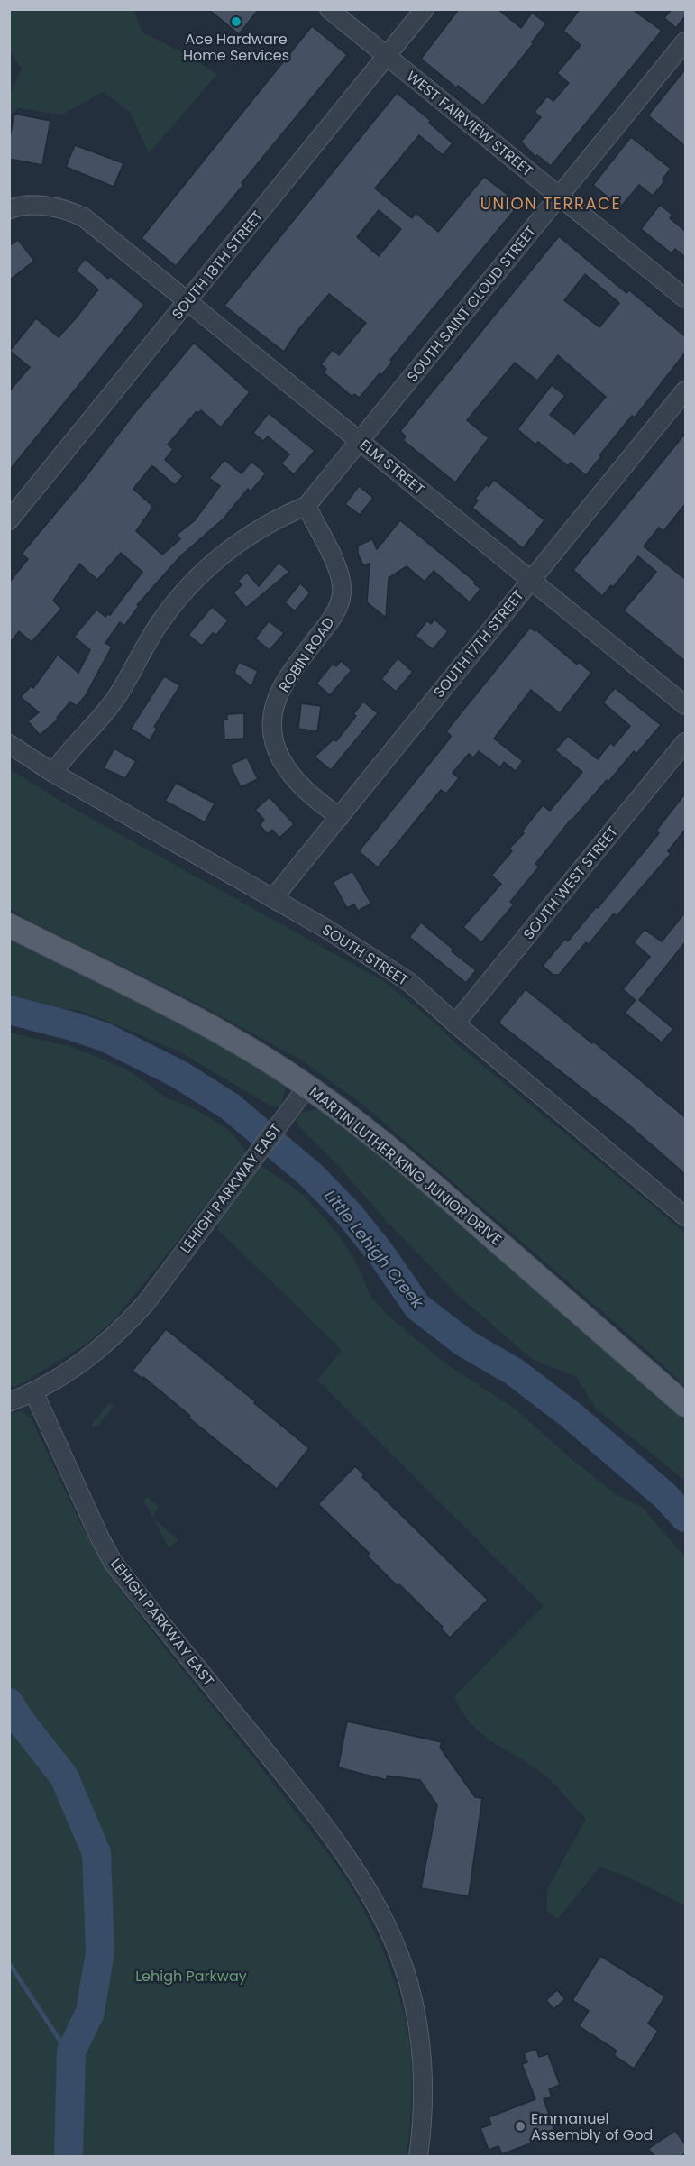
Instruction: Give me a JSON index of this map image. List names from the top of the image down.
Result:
{
  "streets": {
    "main road": ["MARTIN LUTHER KING JUNIOR DRIVE"],
    "street": [
      "WEST FAIRVIEW STREET",
      "SOUTH 18TH STREET",
      "SOUTH SAINT CLOUD STREET",
      "ELM STREET",
      "SOUTH 17TH STREET",
      "ROBIN ROAD",
      "SOUTH WEST STREET",
      "SOUTH STREET",
      "LEHIGH PARKWAY EAST"
    ]
  },
  "crossings": [
    ["WEST FAIRVIEW STREET", "SOUTH 18TH STREET"],
    ["WEST FAIRVIEW STREET", "SOUTH SAINT CLOUD STREET"],
    ["SOUTH 18TH STREET", "ELM STREET"],
    ["SOUTH SAINT CLOUD STREET", "ELM STREET"],
    ["SOUTH SAINT CLOUD STREET", "ROBIN ROAD"],
    ["ELM STREET", "SOUTH 17TH STREET"],
    ["SOUTH 17TH STREET", "ROBIN ROAD"],
    ["SOUTH 17TH STREET", "SOUTH STREET"],
    ["SOUTH WEST STREET", "SOUTH STREET"],
    ["MARTIN LUTHER KING JUNIOR DRIVE", "LEHIGH PARKWAY EAST"]
  ],
  "districts": ["UNION TERRACE"],
  "water": ["Little Lehigh Creek"],
  "parks": ["Lehigh Parkway"],
  "places": ["Ace Hardware Home Services", "Emmanuel Assembly of God"]
}
